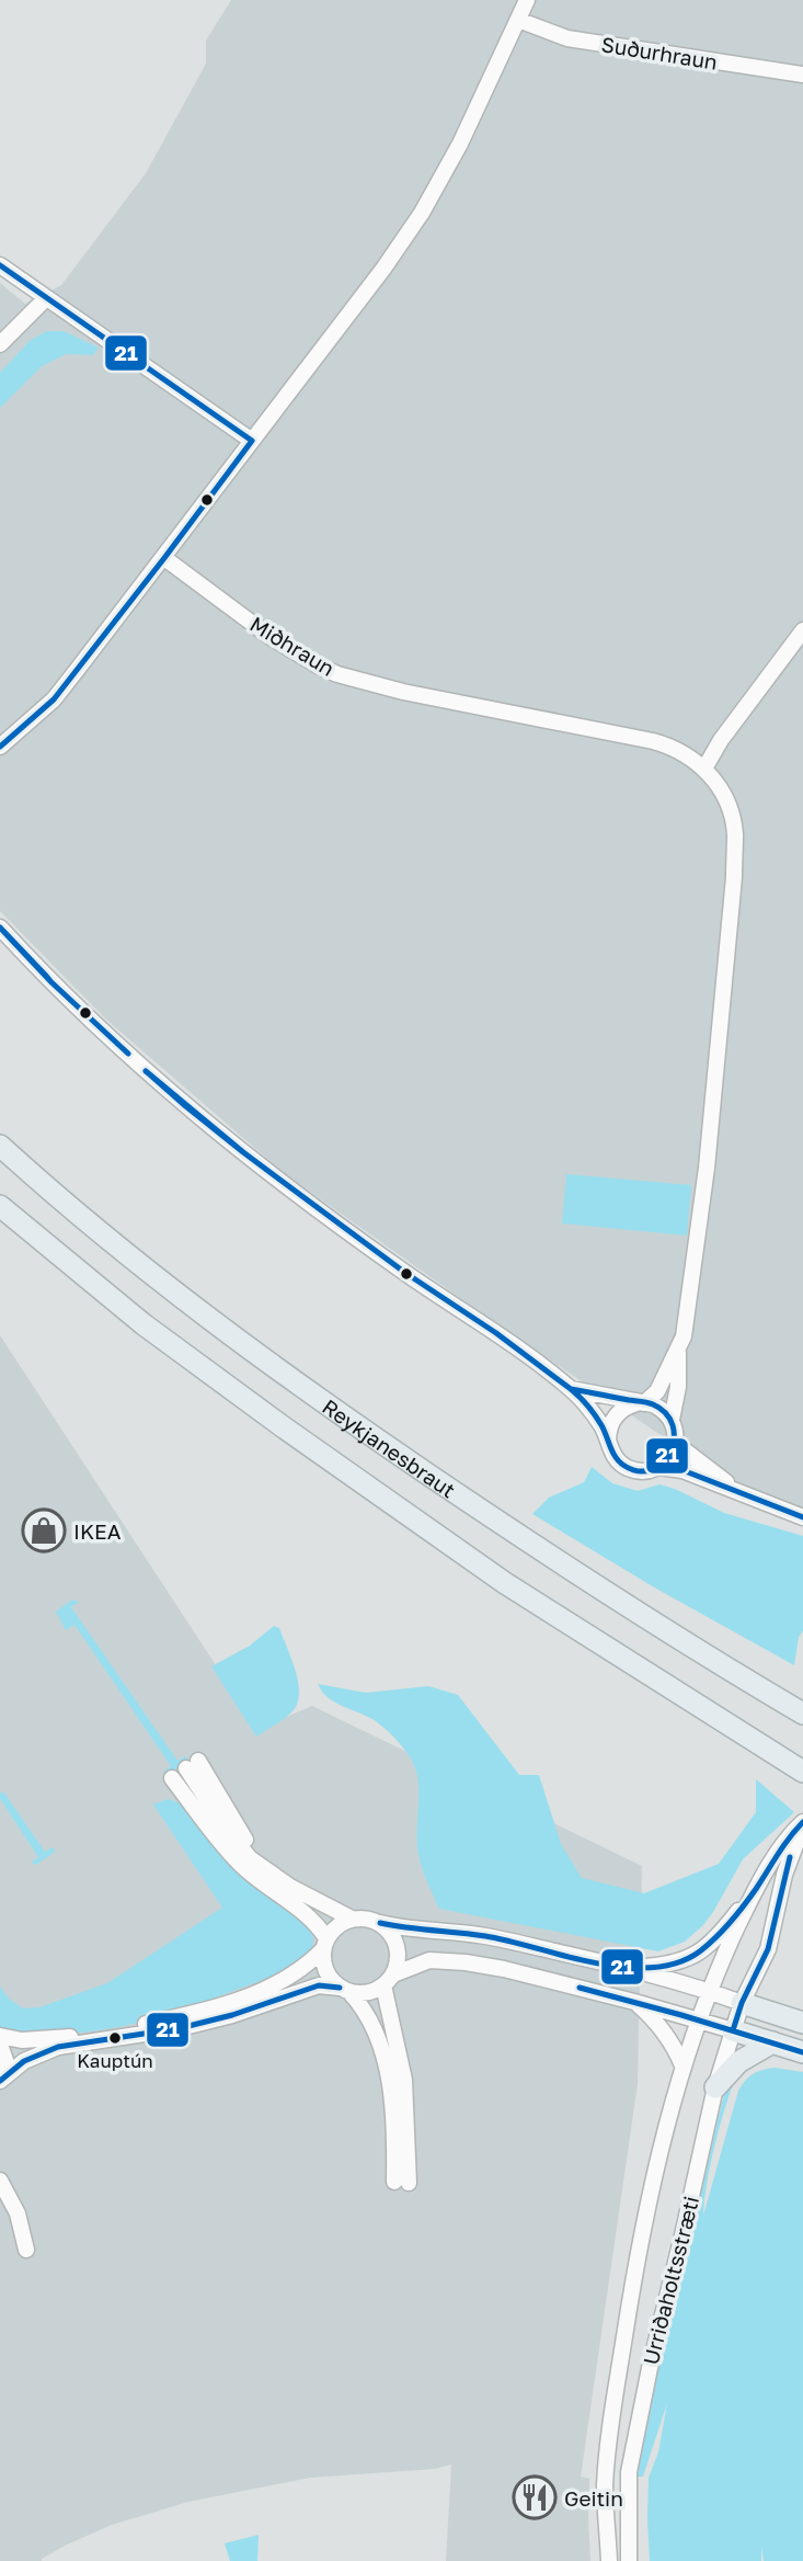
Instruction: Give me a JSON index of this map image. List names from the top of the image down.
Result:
{
  "streets": {
    "highway": ["Reykjanesbraut"],
    "street": ["Suðurhraun", "Miðhraun", "Urriðaholtsstræti"]
  },
  "places": {
    "shop": ["IKEA"],
    "other": ["Kauptún"],
    "restaurant": ["Geitin"]
  },
  "lines": ["transit line 21"]
}
